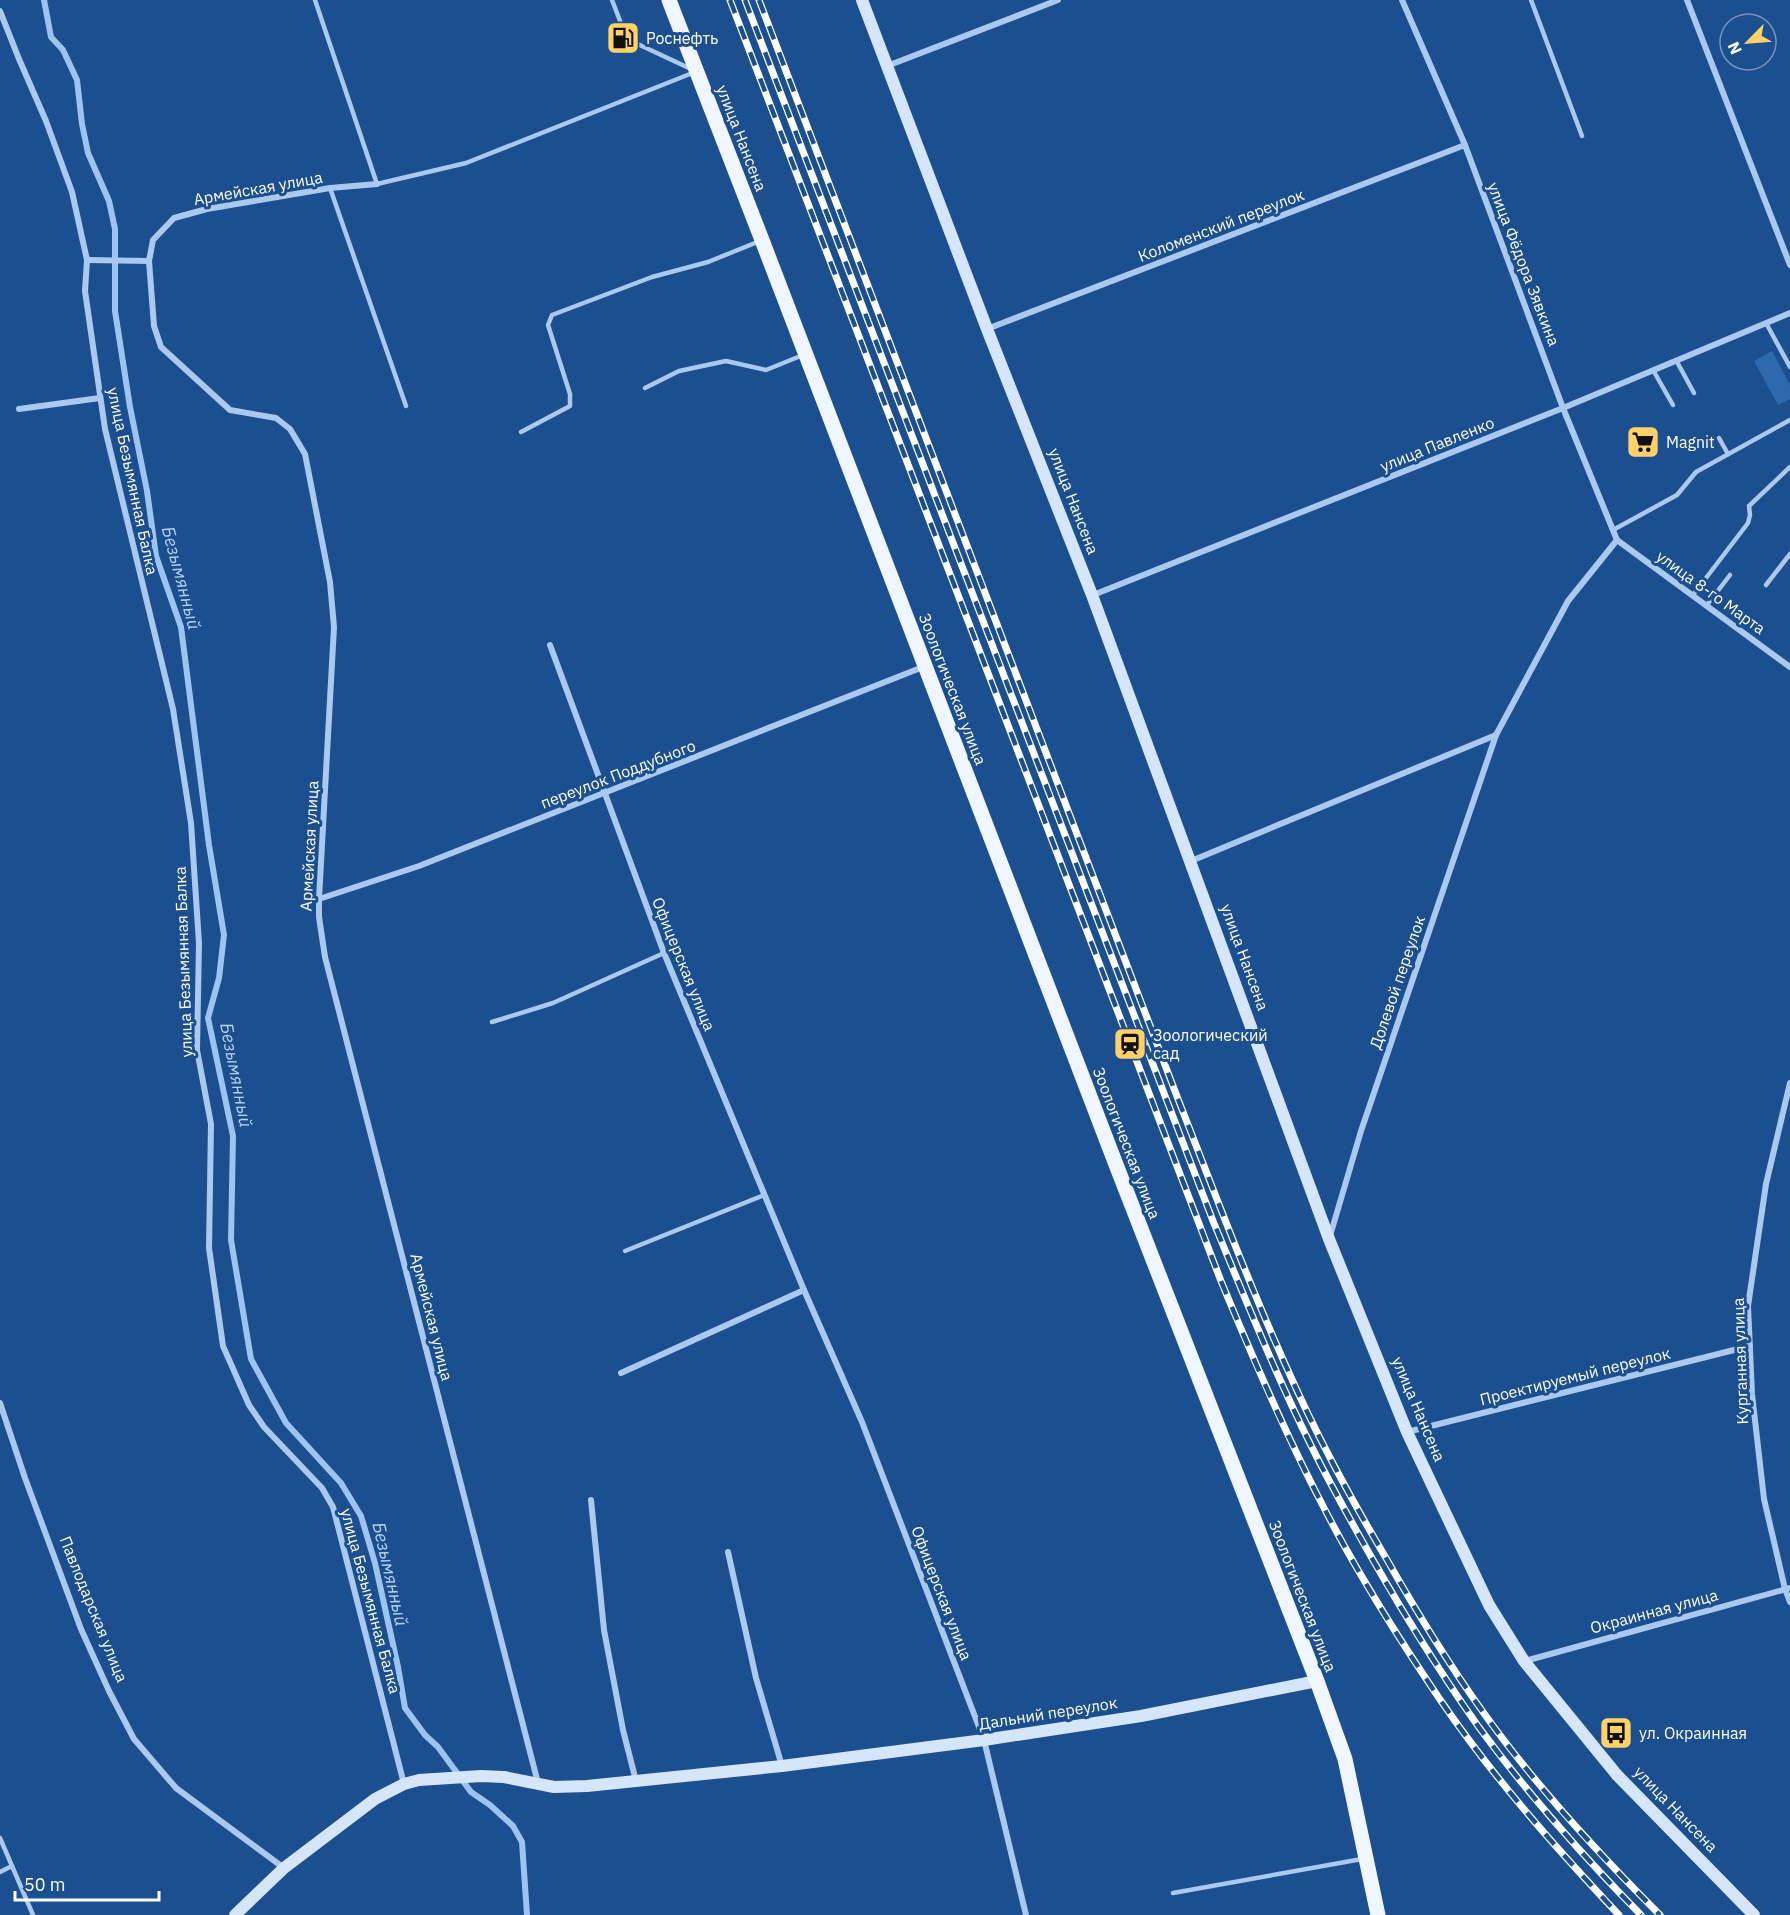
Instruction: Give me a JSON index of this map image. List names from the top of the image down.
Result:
{
  "streets": {
    "main road": ["улица Нансена", "Зоологическая улица", "Дальний переулок"],
    "street": [
      "Армейская улица",
      "Коломенский переулок",
      "улица Фёдора Зявкина",
      "улица Павленко",
      "улица Безымянная Балка",
      "улица 8-го Марта",
      "переулок Поддубного",
      "Офицерская улица",
      "Долевой переулок",
      "Курганная улица",
      "Проектируемый переулок",
      "Павлодарская улица",
      "Окраинная улица"
    ]
  },
  "crossings": [
    ["улица Нансена", "Коломенский переулок"],
    ["улица Нансена", "улица Павленко"],
    ["улица Нансена", "Зоологическая улица"],
    ["улица Нансена", "Долевой переулок"],
    ["улица Нансена", "Проектируемый переулок"],
    ["улица Нансена", "Окраинная улица"],
    ["Армейская улица", "переулок Поддубного"],
    ["Армейская улица", "Дальний переулок"],
    ["Коломенский переулок", "улица Фёдора Зявкина"],
    ["улица Фёдора Зявкина", "улица Павленко"],
    ["улица Фёдора Зявкина", "улица 8-го Марта"],
    ["улица Фёдора Зявкина", "Долевой переулок"],
    ["улица Безымянная Балка", "Дальний переулок"],
    ["улица 8-го Марта", "Долевой переулок"],
    ["Зоологическая улица", "переулок Поддубного"],
    ["Зоологическая улица", "Дальний переулок"],
    ["переулок Поддубного", "Офицерская улица"],
    ["Офицерская улица", "Дальний переулок"],
    ["Курганная улица", "Проектируемый переулок"],
    ["Курганная улица", "Окраинная улица"]
  ],
  "water": ["Безымянный"],
  "places": {
    "fuel station": ["Роснефть"],
    "supermarket": ["Magnit"],
    "station": ["Зоологический сад"],
    "bus stop": ["ул. Окраинная"]
  },
  "scale_bar": "50 m",
  "north": "bottom left"
}
